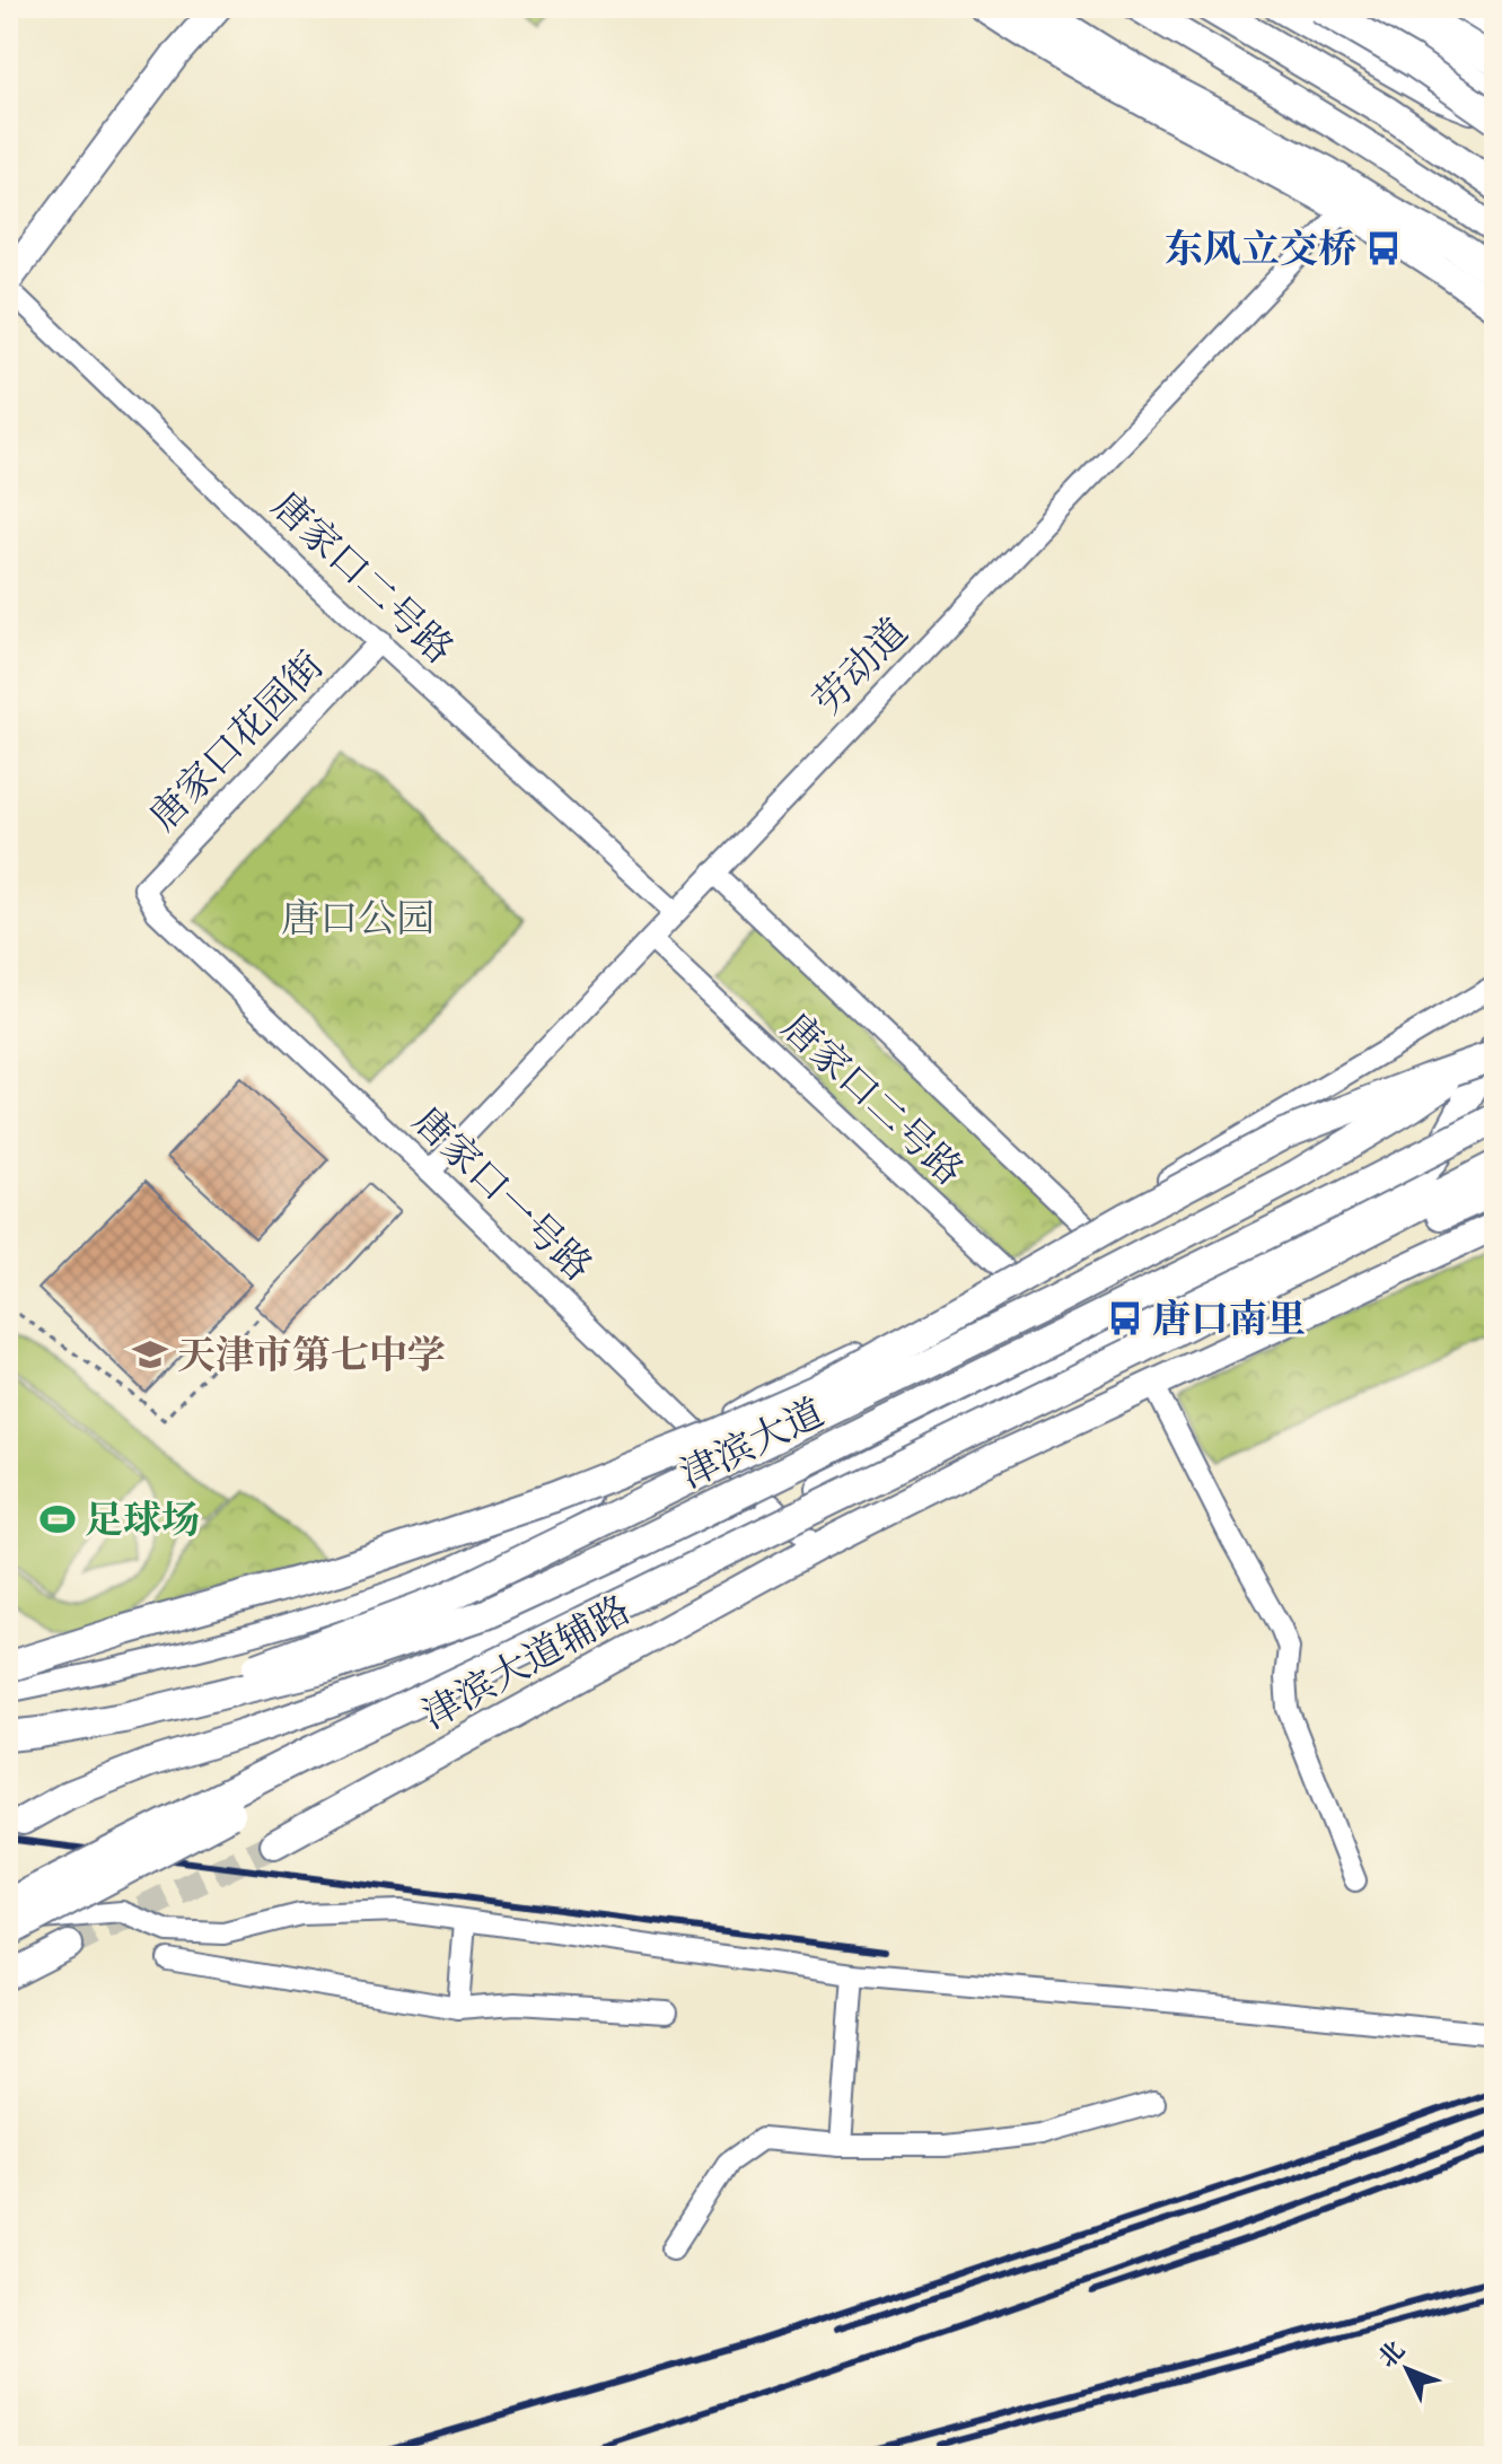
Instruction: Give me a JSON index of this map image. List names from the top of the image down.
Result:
{
  "streets": {
    "highway": ["津滨大道"],
    "main road": ["津滨大道辅路"],
    "street": [
      "唐家口二号路",
      "劳动道",
      "唐家口花园街",
      "唐家口一号路"
    ]
  },
  "crossings": [
    ["唐家口二号路", "劳动道"],
    ["唐家口二号路", "唐家口花园街"],
    ["劳动道", "唐家口一号路"],
    ["唐家口花园街", "唐家口一号路"],
    ["唐家口一号路", "津滨大道辅路"]
  ],
  "parks": ["唐口公园"],
  "places": {
    "bus stop": ["东风立交桥", "唐口南里"],
    "school or university": ["天津市第七中学"],
    "sports": ["足球场"]
  },
  "north": "top left"
}
